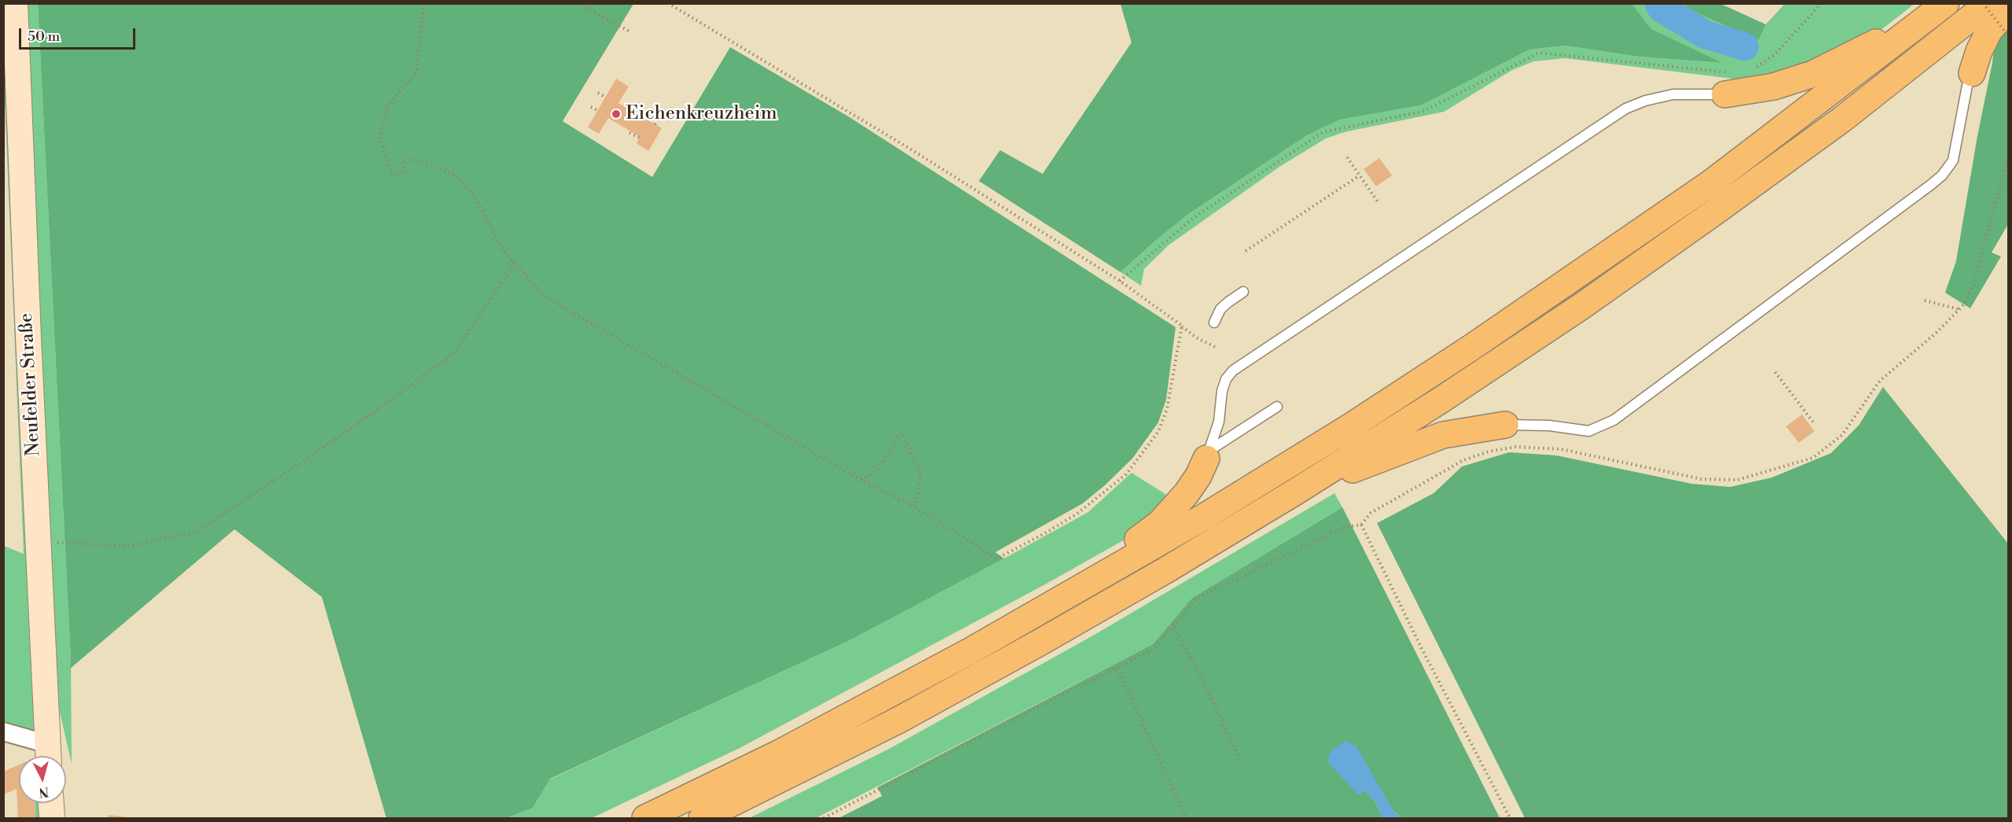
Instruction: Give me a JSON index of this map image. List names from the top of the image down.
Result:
{
  "streets": {
    "main road": ["Neufelder Straße"]
  },
  "places": ["Eichenkreuzheim"],
  "scale_bar": "50 m",
  "north": "bottom"
}
